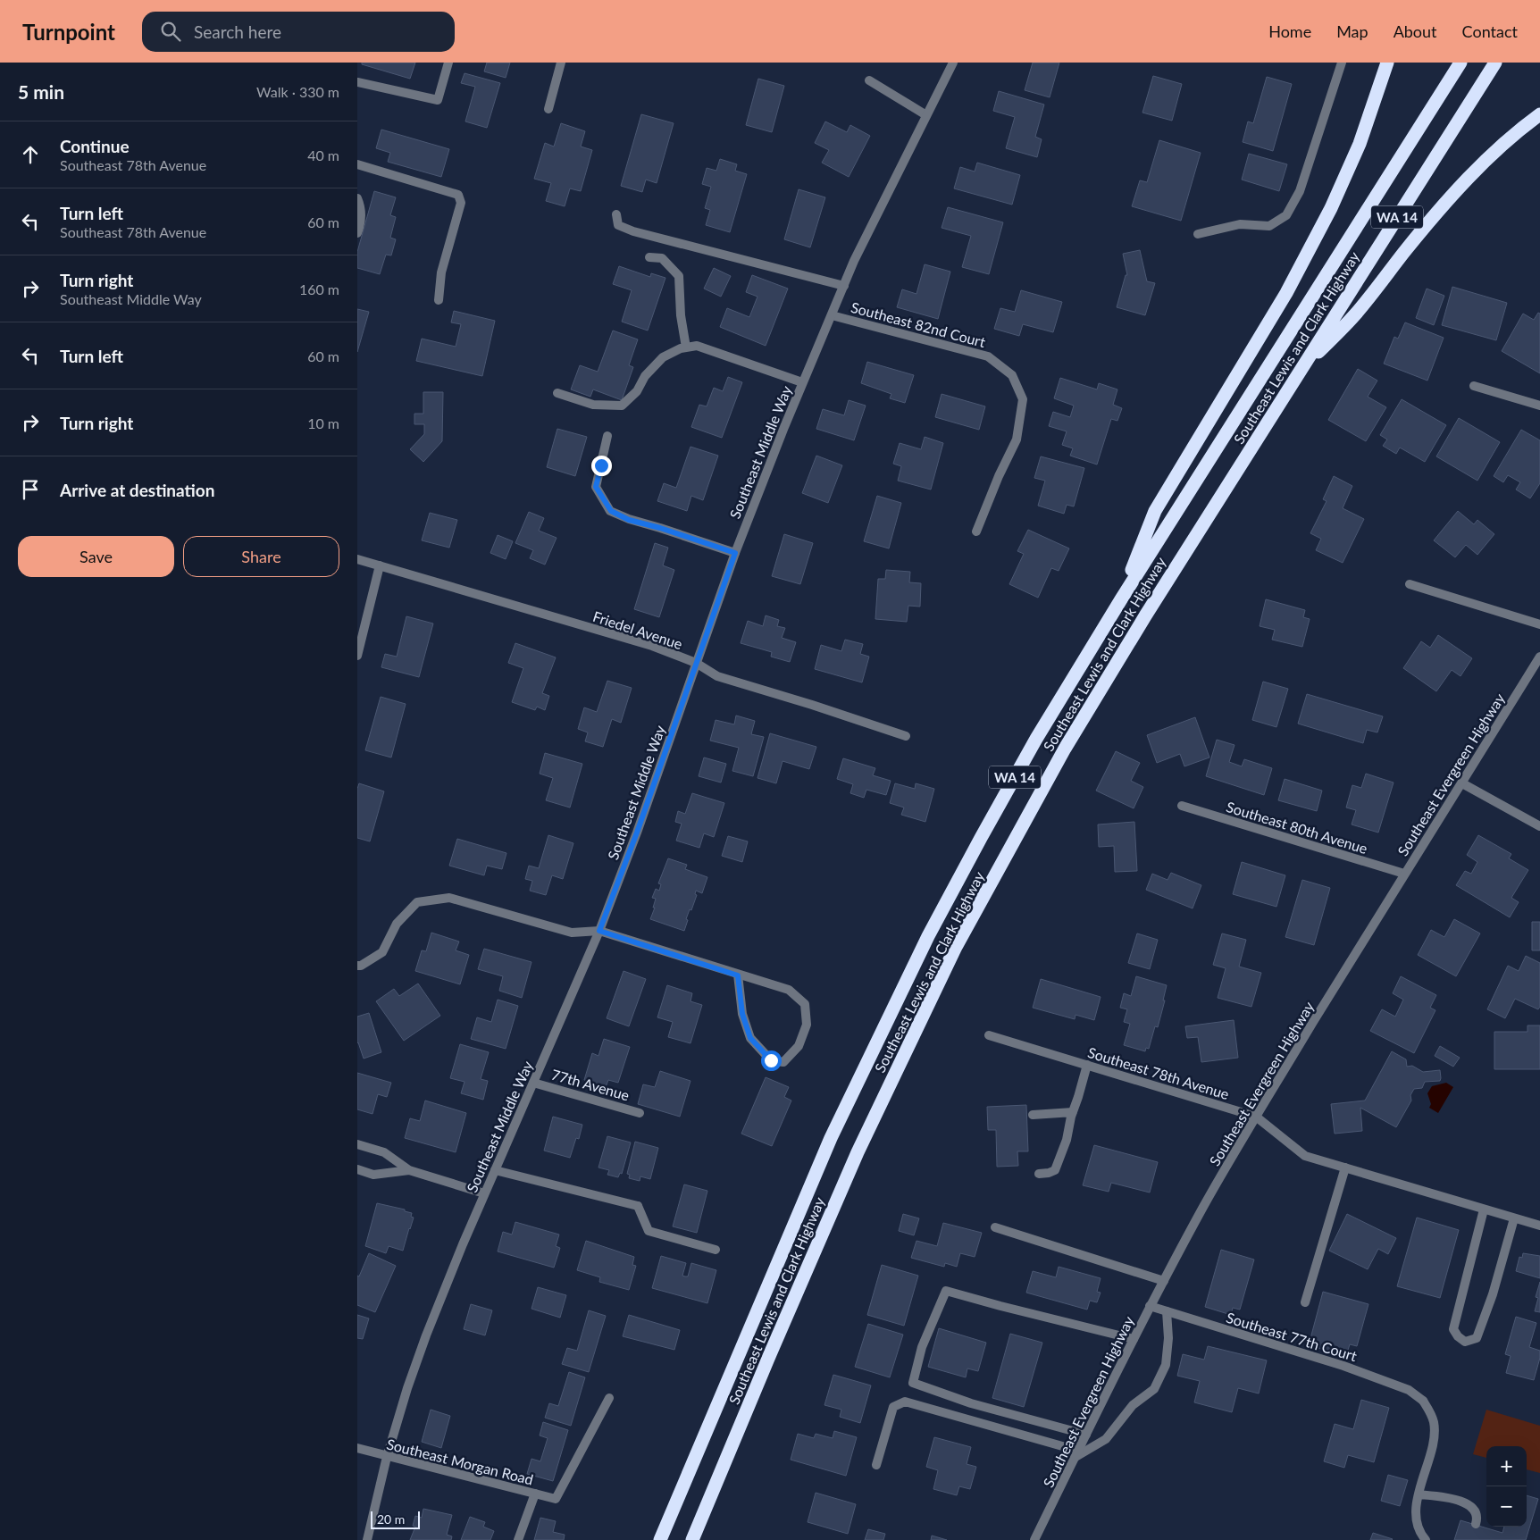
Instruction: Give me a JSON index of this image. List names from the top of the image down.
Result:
{
  "streets": {
    "highway": ["WA 14", "Southeast Lewis and Clark Highway"],
    "street": [
      "Southeast 82nd Court",
      "Southeast Middle Way",
      "Friedel Avenue",
      "Southeast Evergreen Highway",
      "Southeast 80th Avenue",
      "Southeast 78th Avenue",
      "77th Avenue",
      "Southeast 77th Court",
      "Southeast Morgan Road"
    ]
  },
  "crossings": [
    ["Southeast 82nd Court", "Southeast Middle Way"],
    ["Southeast Middle Way", "Friedel Avenue"],
    ["Southeast Middle Way", "77th Avenue"],
    ["Southeast Middle Way", "Southeast Morgan Road"],
    ["Southeast Evergreen Highway", "Southeast 80th Avenue"],
    ["Southeast Evergreen Highway", "Southeast 78th Avenue"],
    ["Southeast Evergreen Highway", "Southeast 77th Court"]
  ],
  "scale_bar": "20 m",
  "page": {
    "header": "Turnpoint",
    "search": "Search here",
    "nav": [
      "Home",
      "Map",
      "About",
      "Contact"
    ],
    "heading": ["5 min", "Walk · 330 m"],
    "list": [
      ["Continue", "Southeast 78th Avenue", "40 m"],
      ["Turn left", "Southeast 78th Avenue", "60 m"],
      ["Turn right", "Southeast Middle Way", "160 m"],
      ["Turn left", "60 m"],
      ["Turn right", "10 m"],
      "Arrive at destination"
    ],
    "buttons": ["Save", "Share"],
    "map_buttons": ["+", "−"],
    "scale": "20 m"
  }
}
